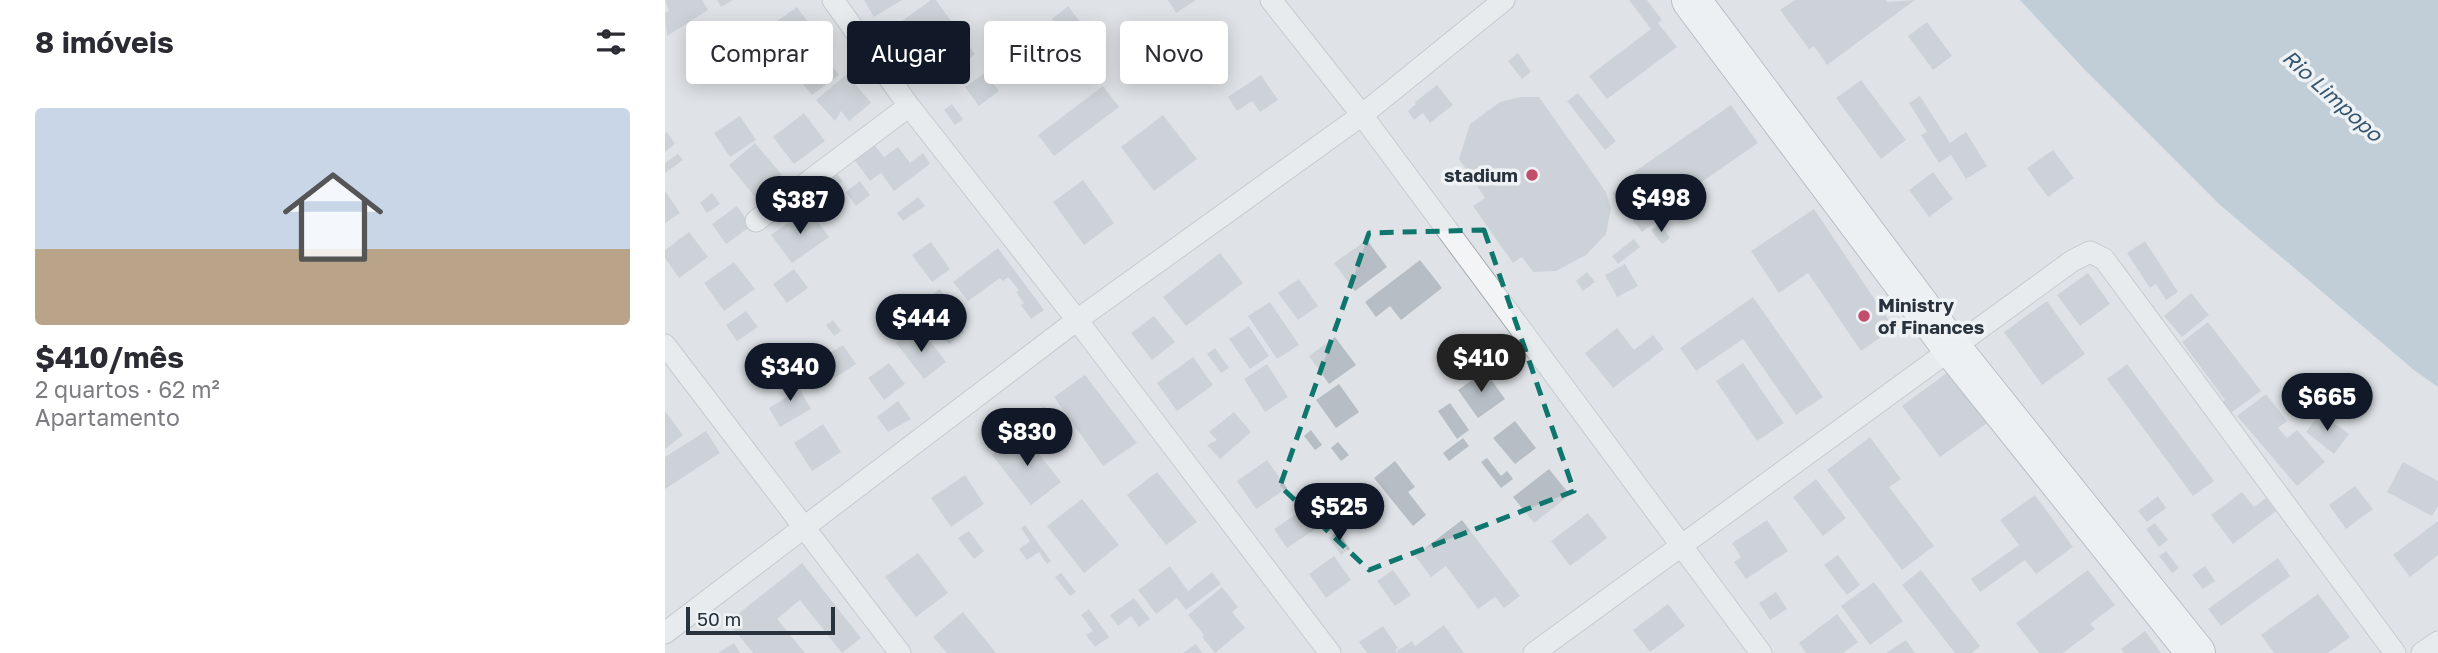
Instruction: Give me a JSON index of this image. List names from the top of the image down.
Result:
{
  "water": ["Rio Limpopo"],
  "places": ["stadium", "Ministry of Finances"],
  "scale_bar": "50 m",
  "page": {
    "heading": "8 imóveis",
    "chip": [
      "Comprar",
      "Alugar",
      "Filtros",
      "Novo"
    ],
    "list": [
      {
        "name": "$410/mês",
        "note": "2 quartos · 62 m² · Apartamento"
      }
    ],
    "price": [
      "$498",
      "$387",
      "$444",
      "$410",
      "$340",
      "$665",
      "$830",
      "$525"
    ],
    "scale": "50 m"
  }
}
